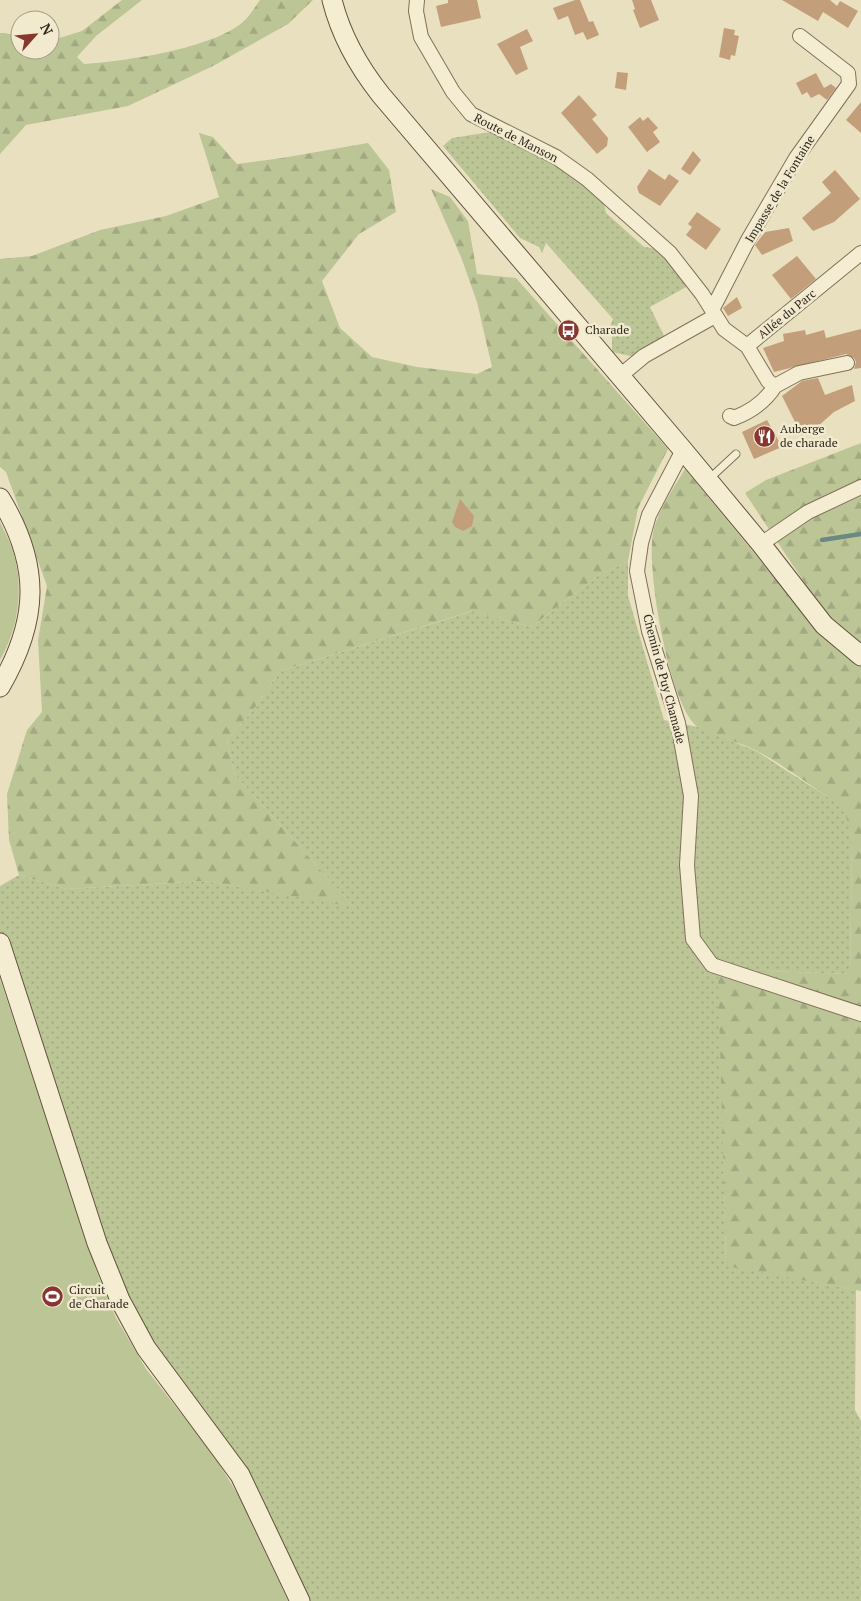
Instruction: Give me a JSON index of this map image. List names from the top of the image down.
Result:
{
  "streets": {
    "street": [
      "Route de Manson",
      "Impasse de la Fontaine",
      "Allée du Parc",
      "Chemin de Puy Chamade"
    ]
  },
  "crossings": [
    ["Route de Manson", "Impasse de la Fontaine"],
    ["Route de Manson", "Allée du Parc"],
    ["Impasse de la Fontaine", "Allée du Parc"]
  ],
  "places": {
    "bus stop": ["Charade"],
    "restaurant": ["Auberge de charade"],
    "sports": ["Circuit de Charade"]
  },
  "north": "top right"
}
